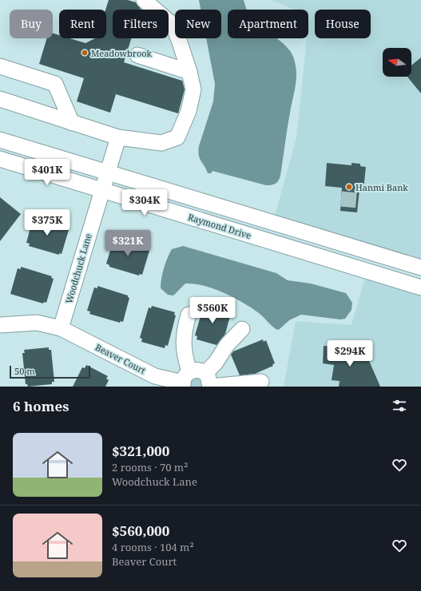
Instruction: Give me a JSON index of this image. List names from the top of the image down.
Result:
{
  "streets": {
    "street": ["Raymond Drive", "Woodchuck Lane", "Beaver Court"]
  },
  "crossings": [
    ["Raymond Drive", "Woodchuck Lane"],
    ["Woodchuck Lane", "Beaver Court"]
  ],
  "places": ["Meadowbrook", "Hanmi Bank"],
  "scale_bar": "50 m",
  "north": "left",
  "page": {
    "chip": [
      "Buy",
      "Rent",
      "Filters",
      "New",
      "Apartment",
      "House"
    ],
    "price": [
      "$401K",
      "$304K",
      "$375K",
      "$321K",
      "$560K",
      "$294K"
    ],
    "scale": "50 m",
    "heading": "6 homes",
    "list": [
      {
        "name": "$321,000",
        "note": "2 rooms · 70 m² · Woodchuck Lane"
      },
      {
        "name": "$560,000",
        "note": "4 rooms · 104 m² · Beaver Court"
      }
    ]
  }
}
